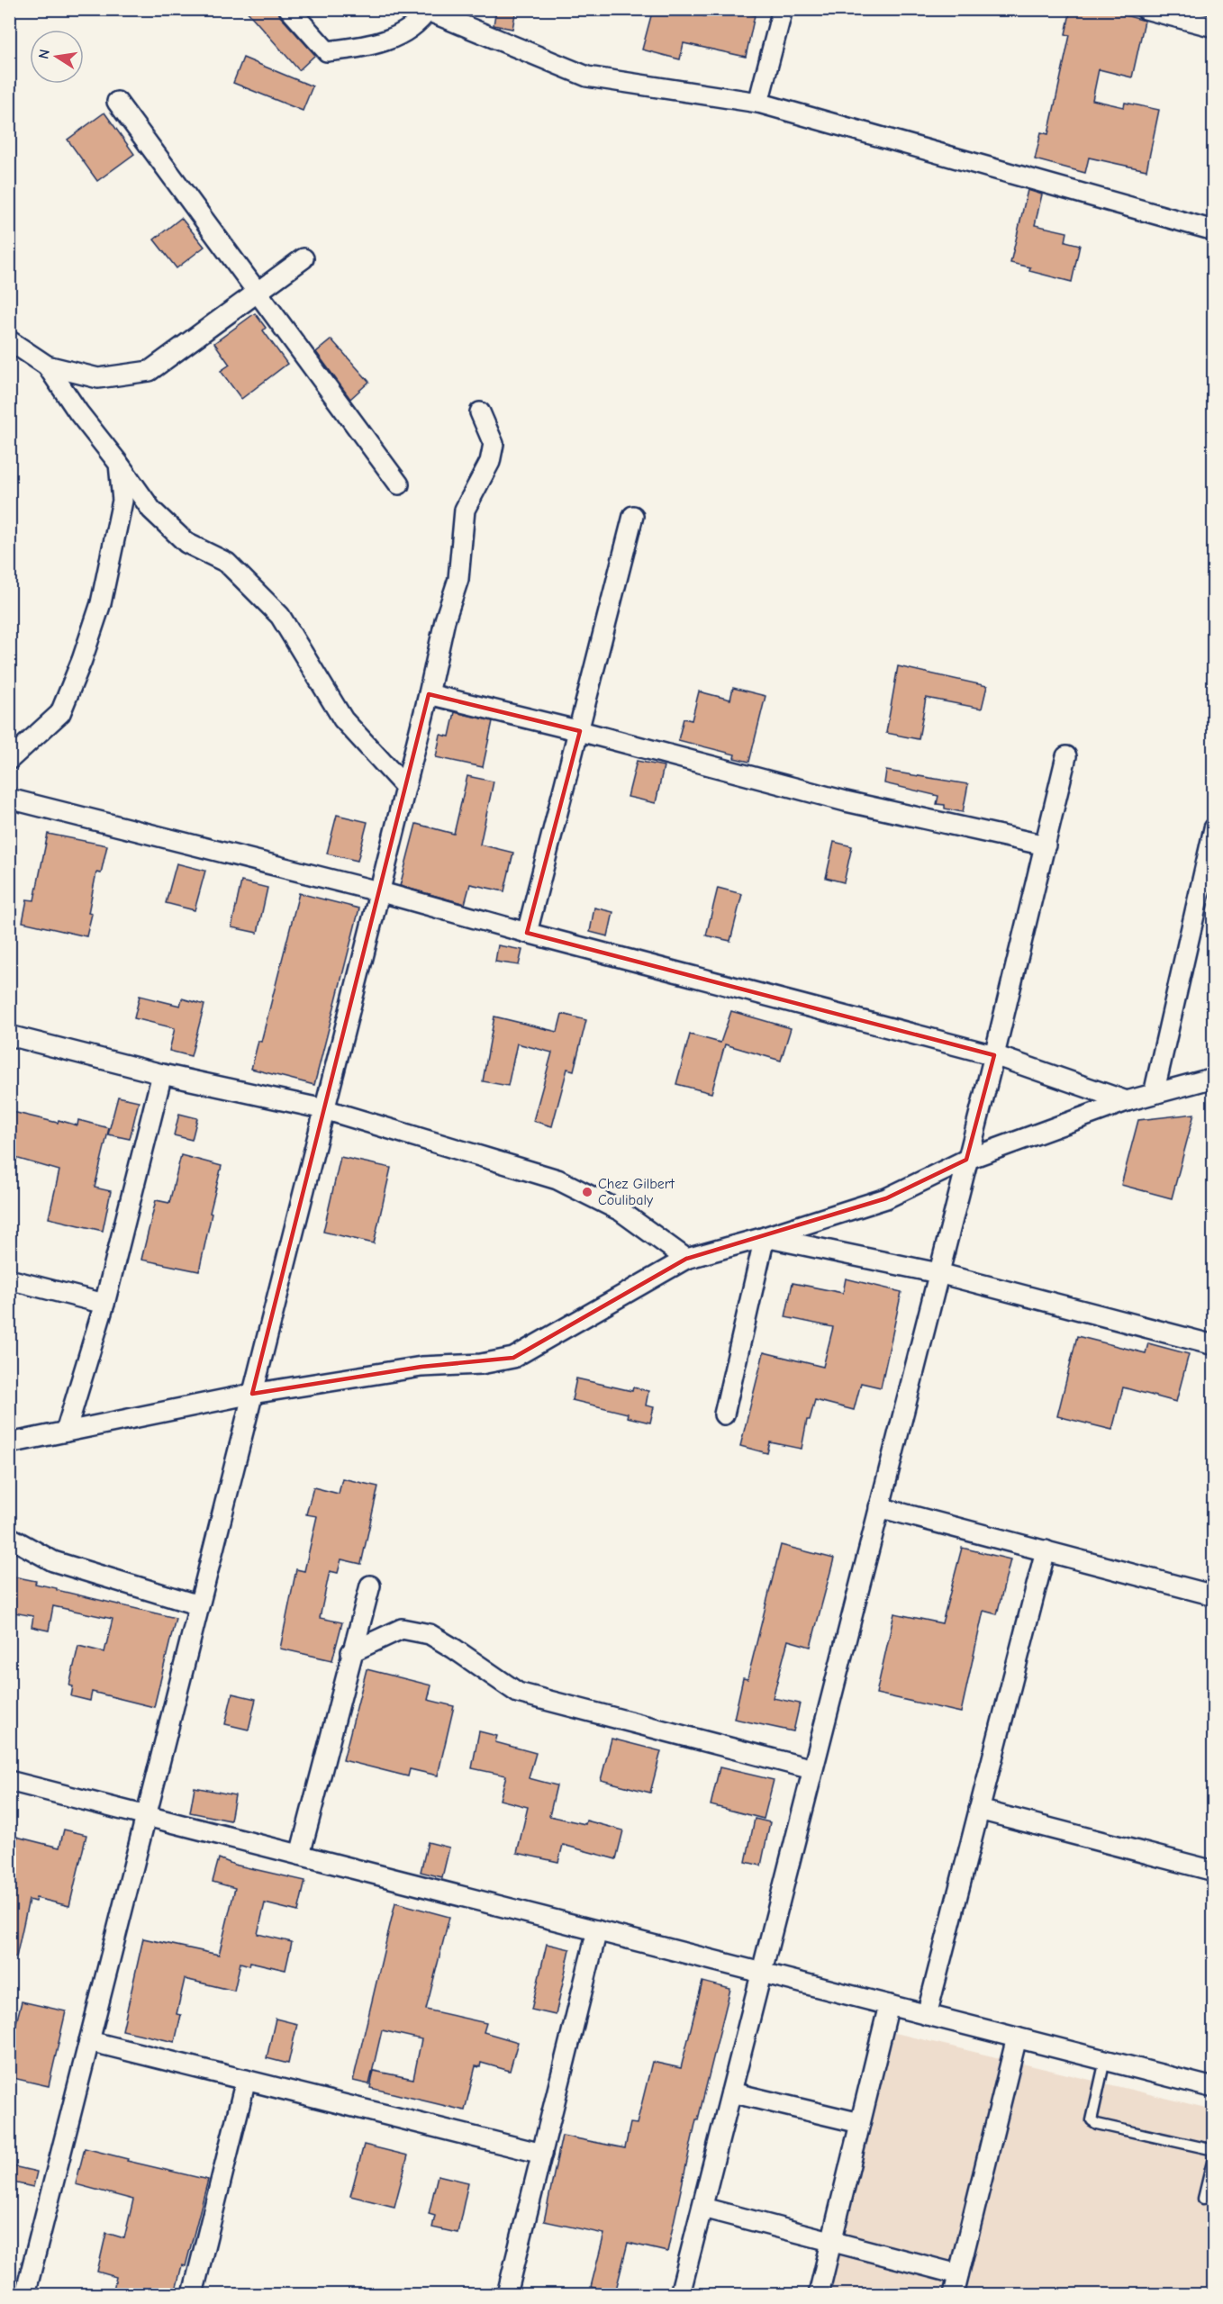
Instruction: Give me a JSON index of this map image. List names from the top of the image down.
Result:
{
  "places": ["Chez Gilbert Coulibaly"],
  "north": "left"
}
